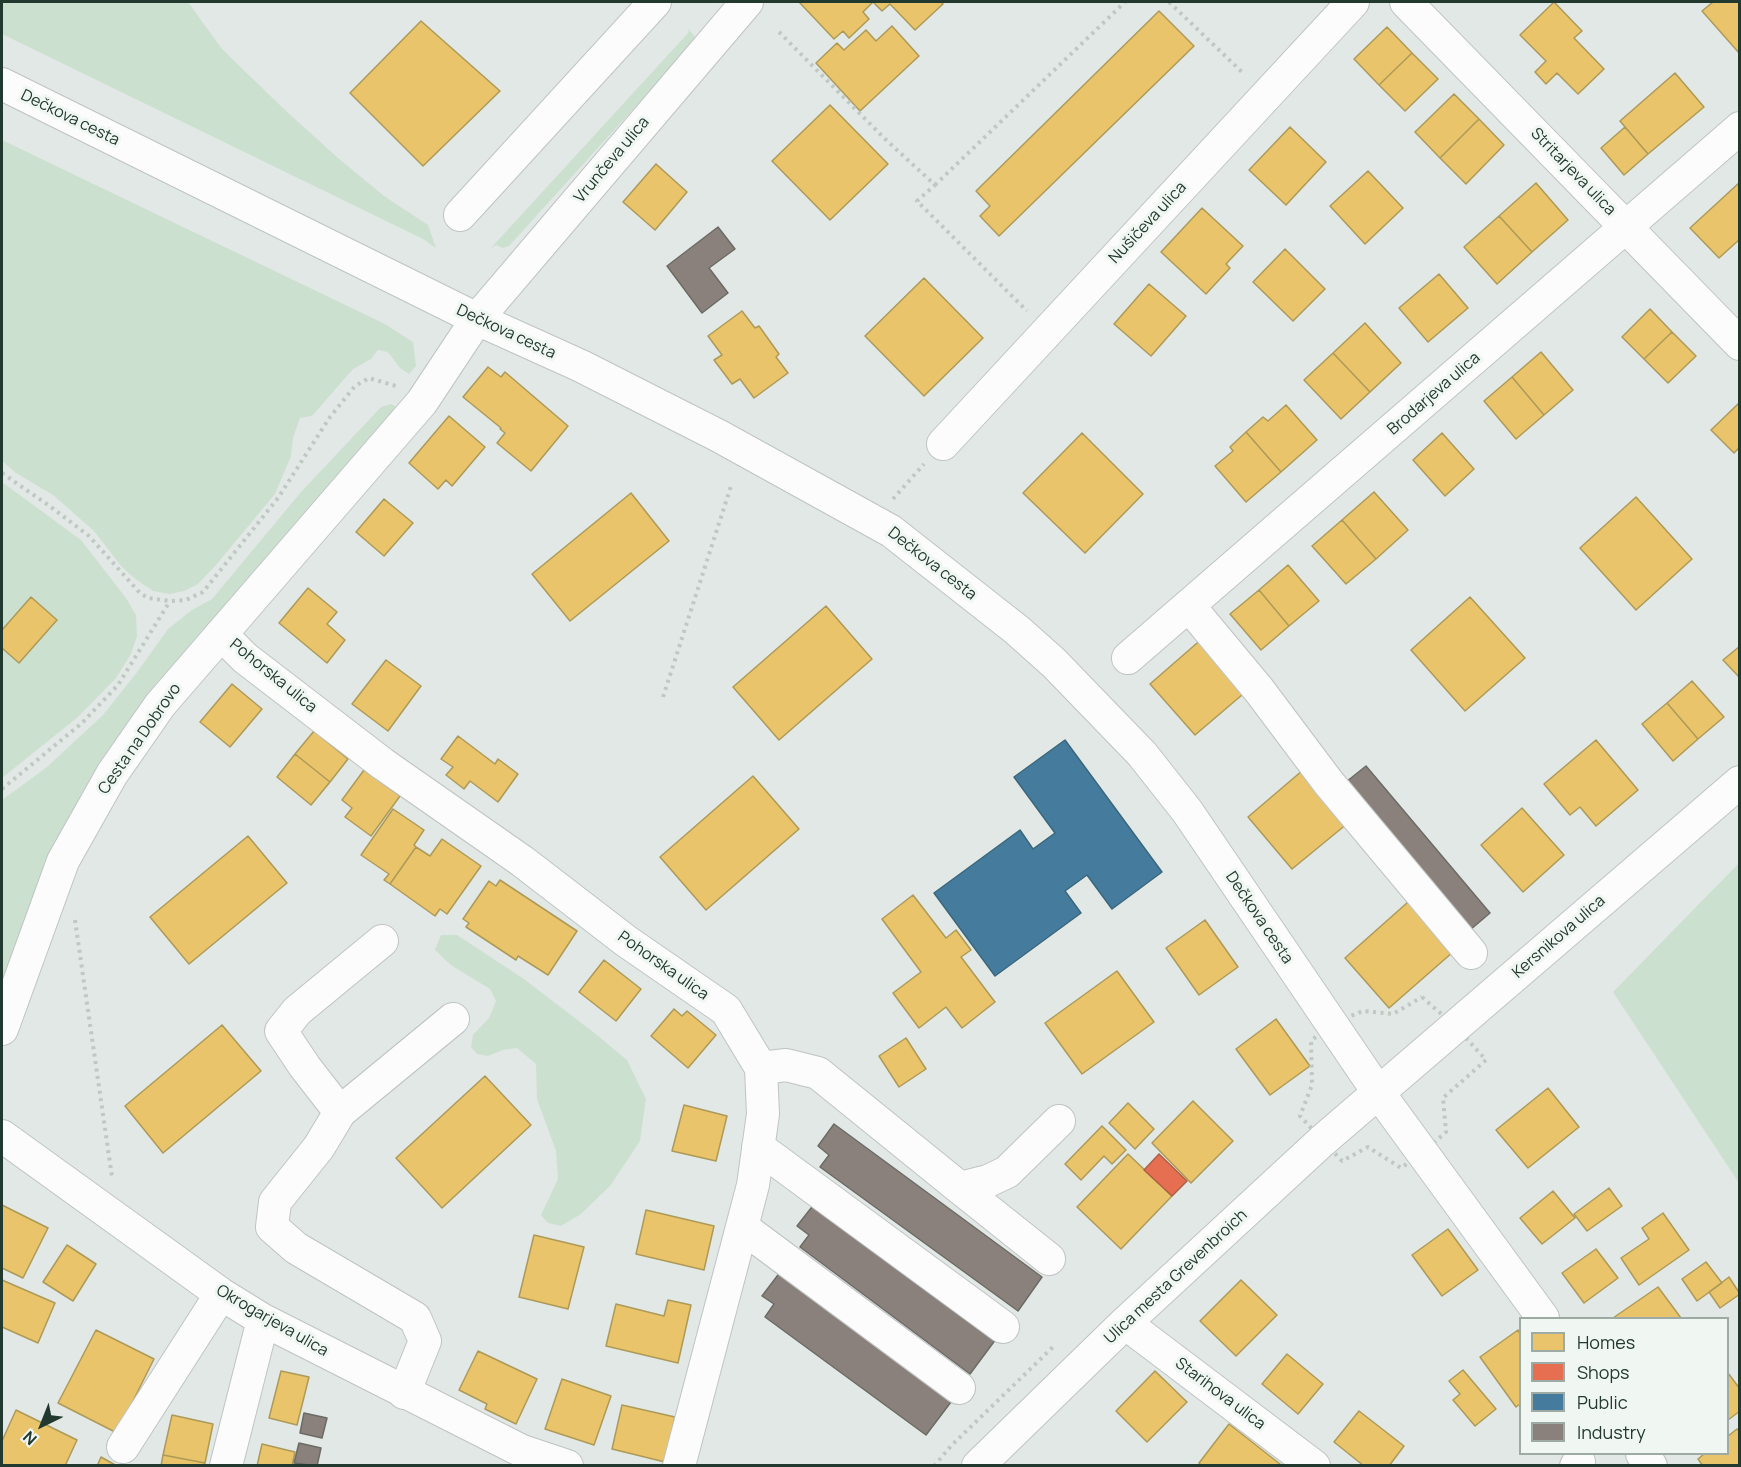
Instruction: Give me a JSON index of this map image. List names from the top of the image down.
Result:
{
  "streets": {
    "street": [
      "Dečkova cesta",
      "Vrunčeva ulica",
      "Stritarjeva ulica",
      "Nušičeva ulica",
      "Brodarjeva ulica",
      "Pohorska ulica",
      "Cesta na Dobrovo",
      "Kersnikova ulica",
      "Ulica mesta Grevenbroich",
      "Okrogarjeva ulica",
      "Starihova ulica"
    ]
  },
  "crossings": [
    ["Dečkova cesta", "Vrunčeva ulica"],
    ["Dečkova cesta", "Cesta na Dobrovo"],
    ["Dečkova cesta", "Kersnikova ulica"],
    ["Dečkova cesta", "Ulica mesta Grevenbroich"],
    ["Vrunčeva ulica", "Cesta na Dobrovo"],
    ["Stritarjeva ulica", "Brodarjeva ulica"],
    ["Pohorska ulica", "Cesta na Dobrovo"],
    ["Kersnikova ulica", "Ulica mesta Grevenbroich"],
    ["Ulica mesta Grevenbroich", "Starihova ulica"]
  ],
  "legend": [
    "Homes",
    "Shops",
    "Public",
    "Industry"
  ],
  "north": "bottom left"
}
